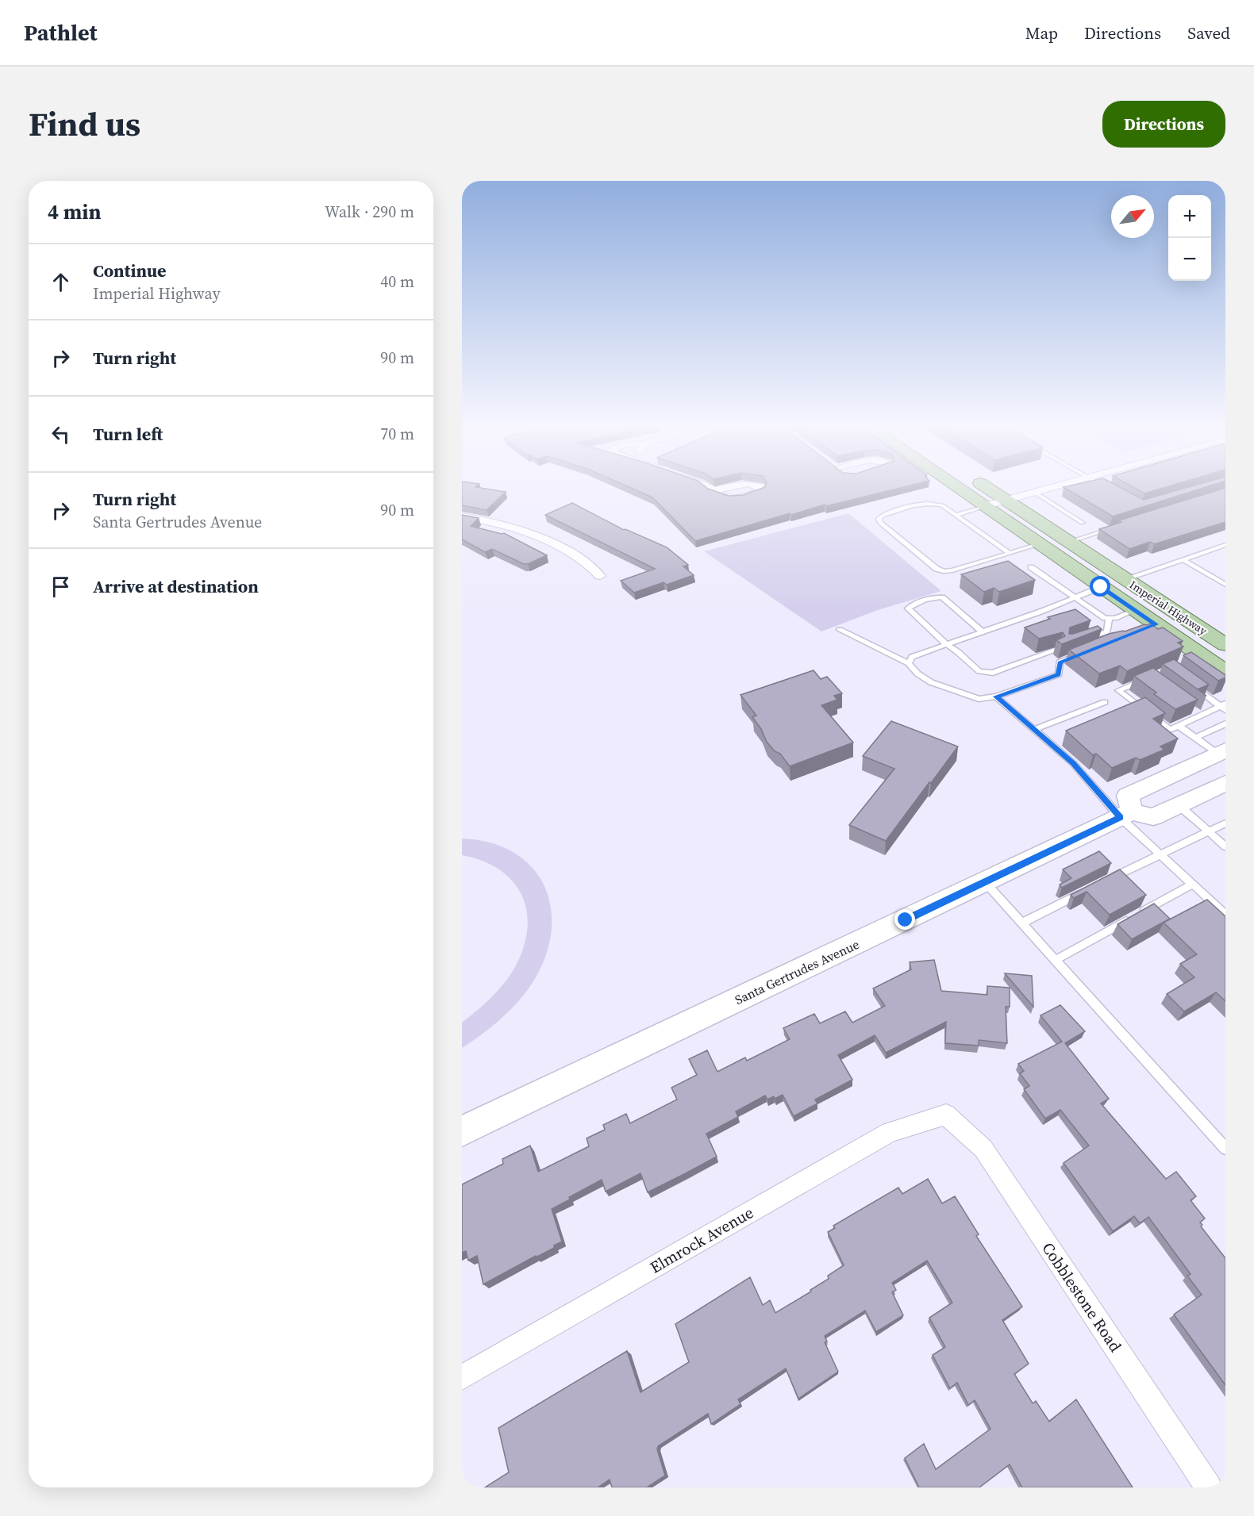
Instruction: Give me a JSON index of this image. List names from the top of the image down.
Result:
{
  "streets": {
    "main road": ["Imperial Highway", "Santa Gertrudes Avenue"],
    "street": ["Elmrock Avenue", "Cobblestone Road"]
  },
  "crossings": [
    ["Elmrock Avenue", "Cobblestone Road"]
  ],
  "north": "top right",
  "page": {
    "header": "Pathlet",
    "nav": ["Map", "Directions", "Saved"],
    "title": "Find us",
    "buttons": "Directions",
    "heading": ["4 min", "Walk · 290 m"],
    "map_buttons": ["+", "−"],
    "list": [
      ["Continue", "Imperial Highway", "40 m"],
      ["Turn right", "90 m"],
      ["Turn left", "70 m"],
      ["Turn right", "Santa Gertrudes Avenue", "90 m"],
      "Arrive at destination"
    ]
  }
}
